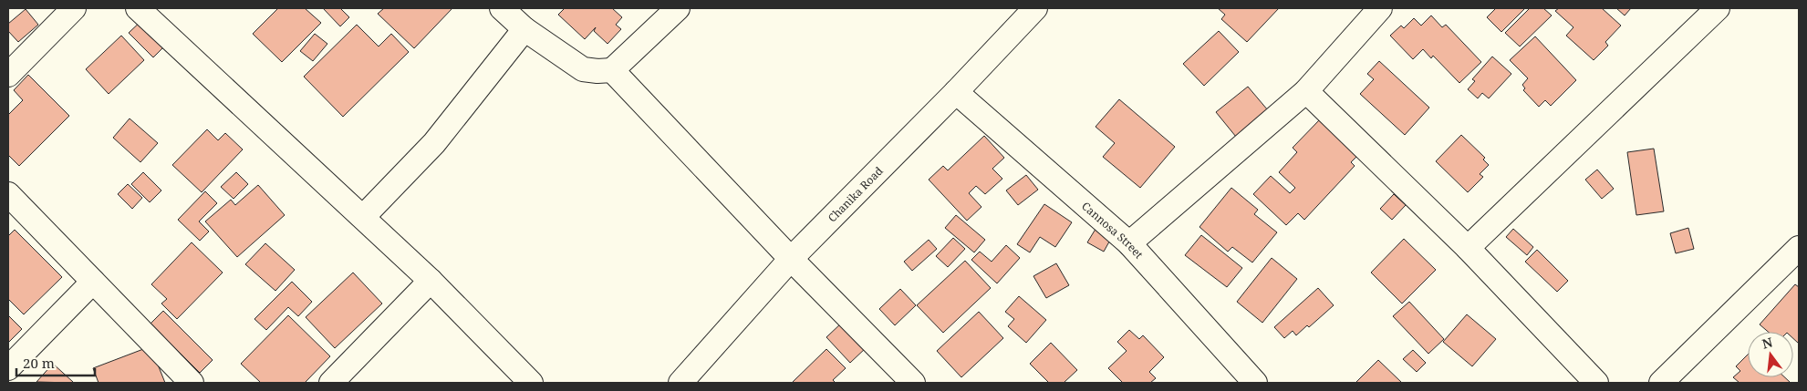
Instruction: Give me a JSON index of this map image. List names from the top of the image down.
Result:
{
  "streets": {
    "street": ["Chanika Road", "Cannosa Street"]
  },
  "crossings": [
    ["Chanika Road", "Cannosa Street"]
  ],
  "scale_bar": "20 m",
  "north": "top"
}
